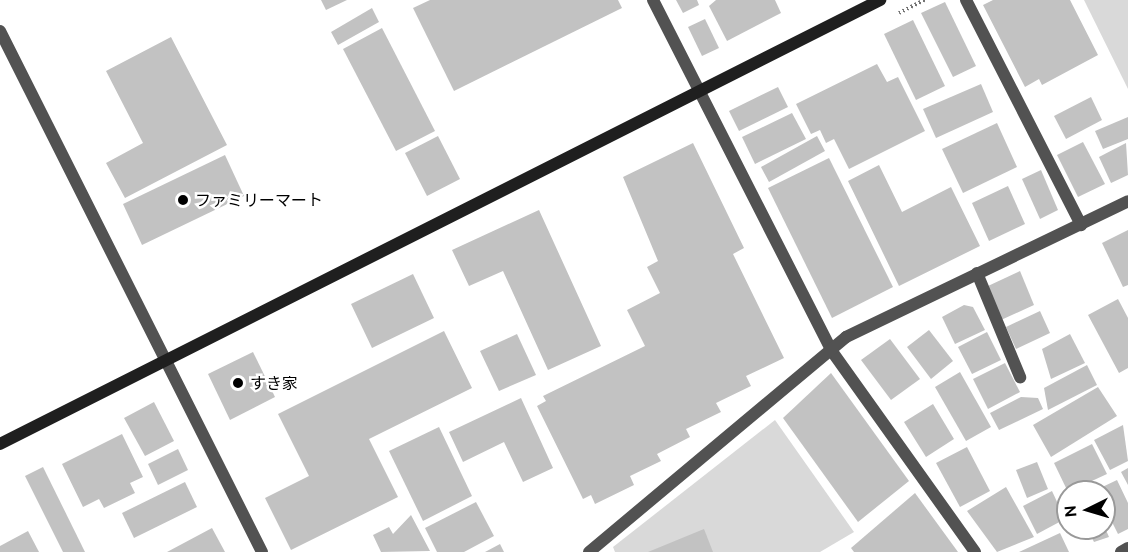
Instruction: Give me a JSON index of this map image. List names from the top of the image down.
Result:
{
  "places": ["ファミリーマート", "すき家"],
  "north": "left"
}
